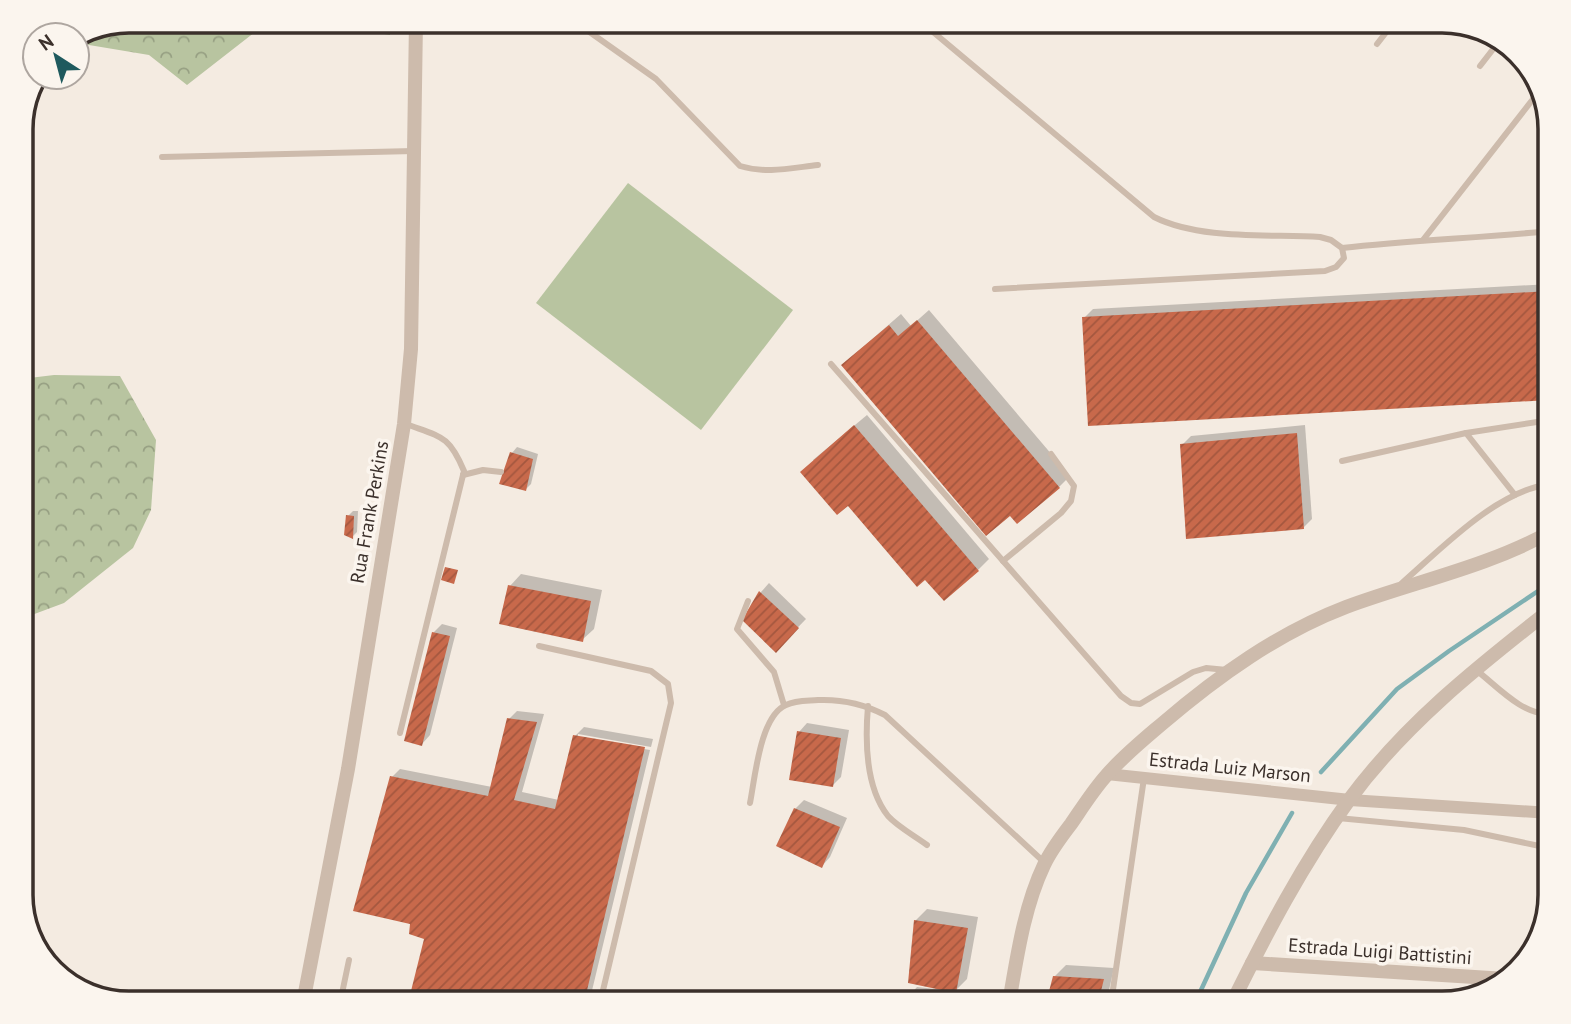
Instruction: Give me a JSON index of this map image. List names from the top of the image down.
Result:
{
  "streets": {
    "street": ["Rua Frank Perkins", "Estrada Luiz Marson", "Estrada Luigi Battistini"]
  },
  "north": "top left"
}
